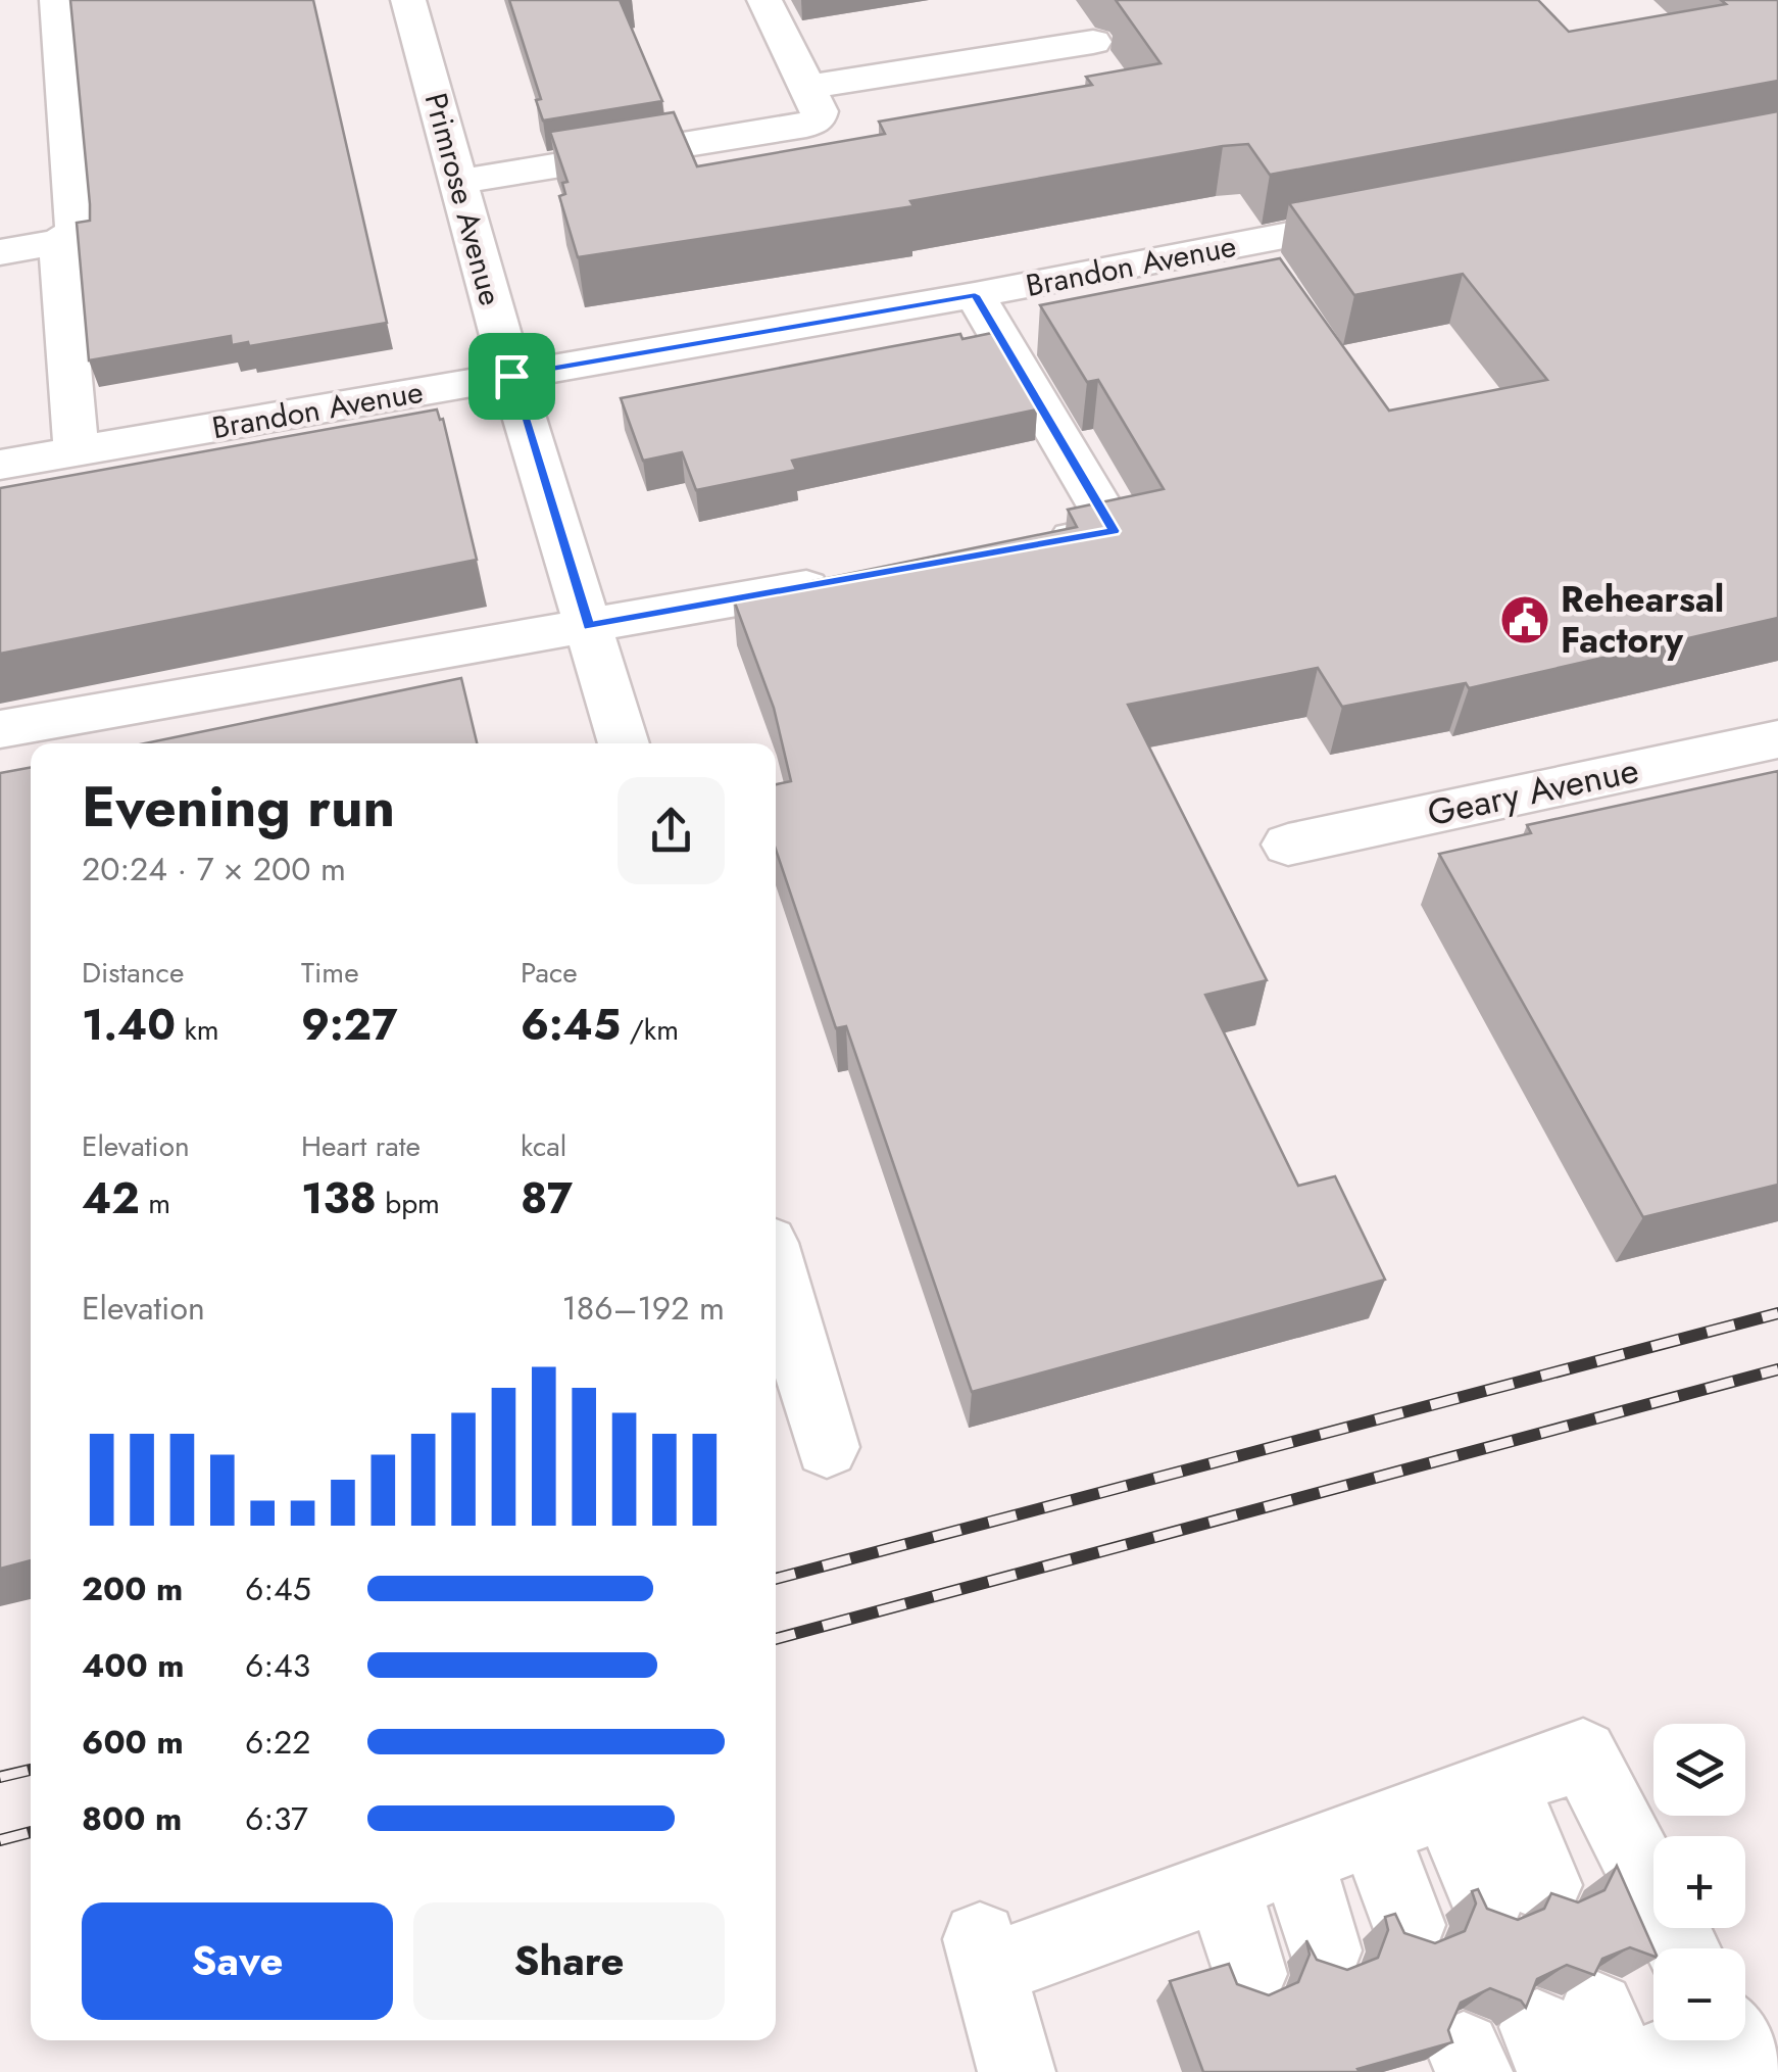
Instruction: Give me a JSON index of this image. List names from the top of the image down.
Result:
{
  "streets": {
    "street": ["Primrose Avenue", "Brandon Avenue", "Geary Avenue"]
  },
  "crossings": [
    ["Primrose Avenue", "Brandon Avenue"]
  ],
  "places": {
    "public building": ["Rehearsal Factory"]
  },
  "page": {
    "heading": ["Evening run", "20:24 · 7 × 200 m"],
    "stats": [
      ["Distance", "1.40 km"],
      ["Time", "9:27"],
      ["Pace", "6:45 /km"],
      ["Elevation", "42 m"],
      ["Heart rate", "138 bpm"],
      ["kcal", "87"]
    ],
    "chart": ["Elevation", "186–192 m"],
    "list": [
      {
        "name": "200 m",
        "note": "6:45"
      },
      {
        "name": "400 m",
        "note": "6:43"
      },
      {
        "name": "600 m",
        "note": "6:22"
      },
      {
        "name": "800 m",
        "note": "6:37"
      }
    ],
    "map_buttons": ["+", "−"],
    "buttons": ["Save", "Share"]
  }
}
